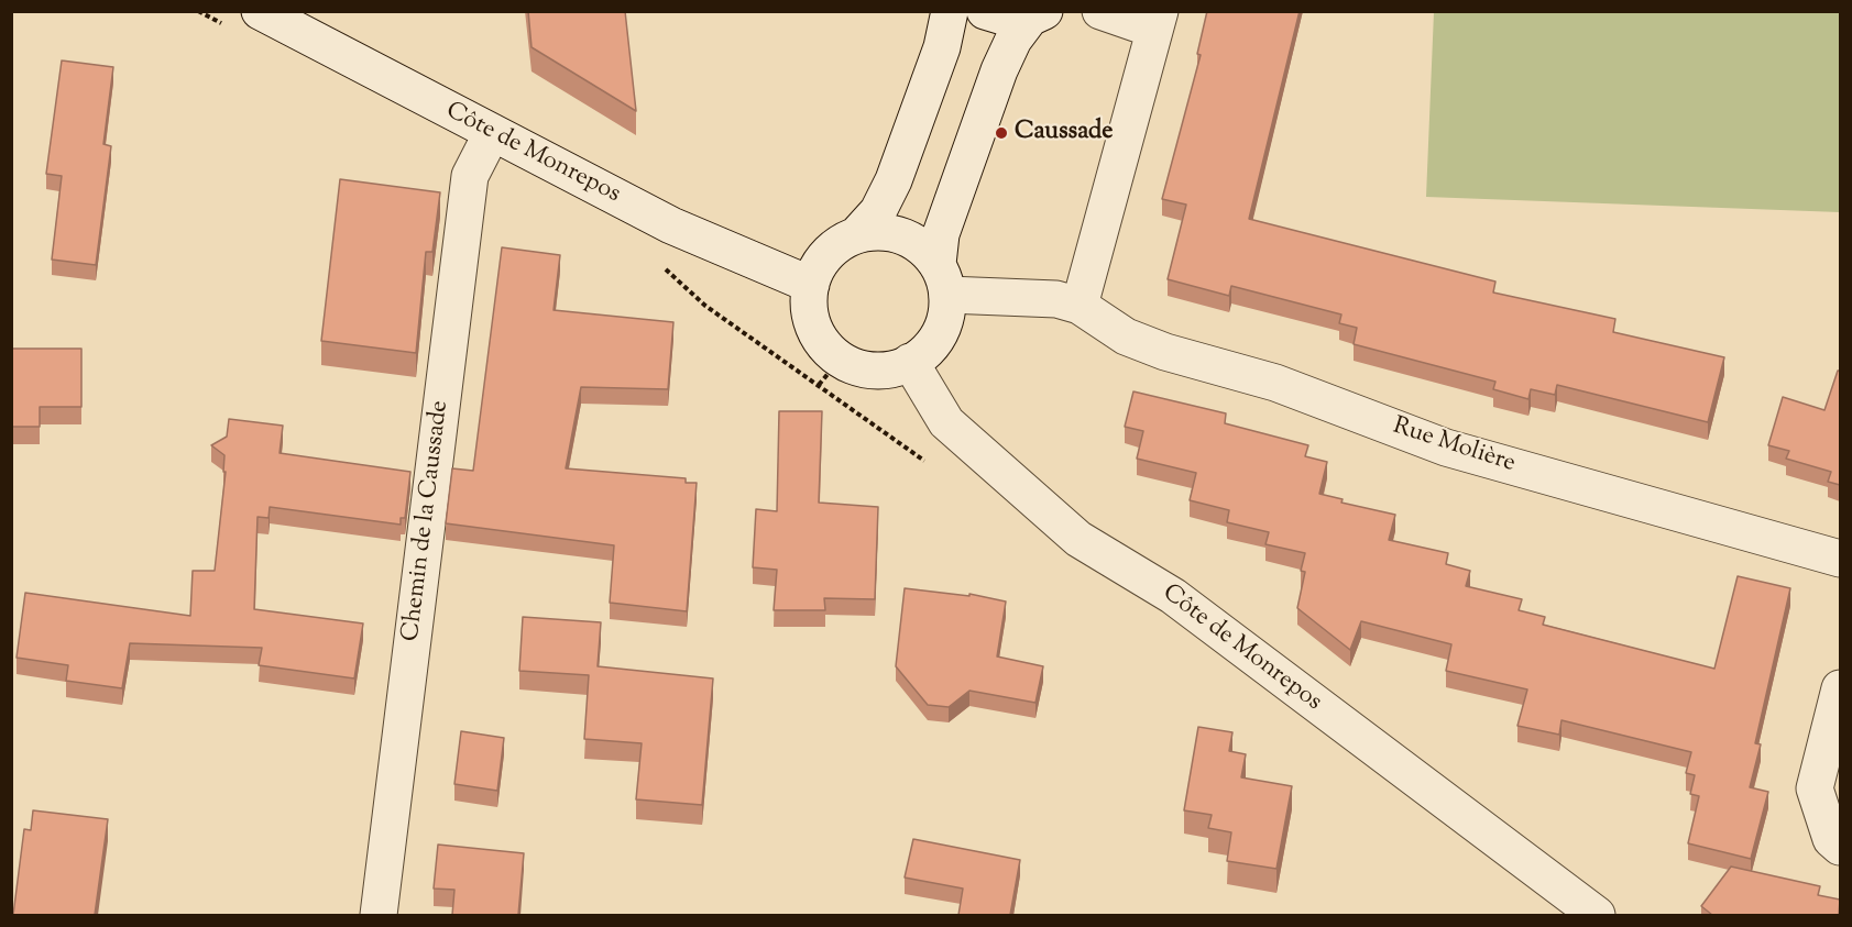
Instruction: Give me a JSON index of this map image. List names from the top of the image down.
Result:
{
  "streets": {
    "street": ["Côte de Monrepos", "Rue Molière", "Chemin de la Caussade"]
  },
  "crossings": [
    ["Côte de Monrepos", "Rue Molière"],
    ["Côte de Monrepos", "Chemin de la Caussade"]
  ],
  "places": ["Caussade"]
}
